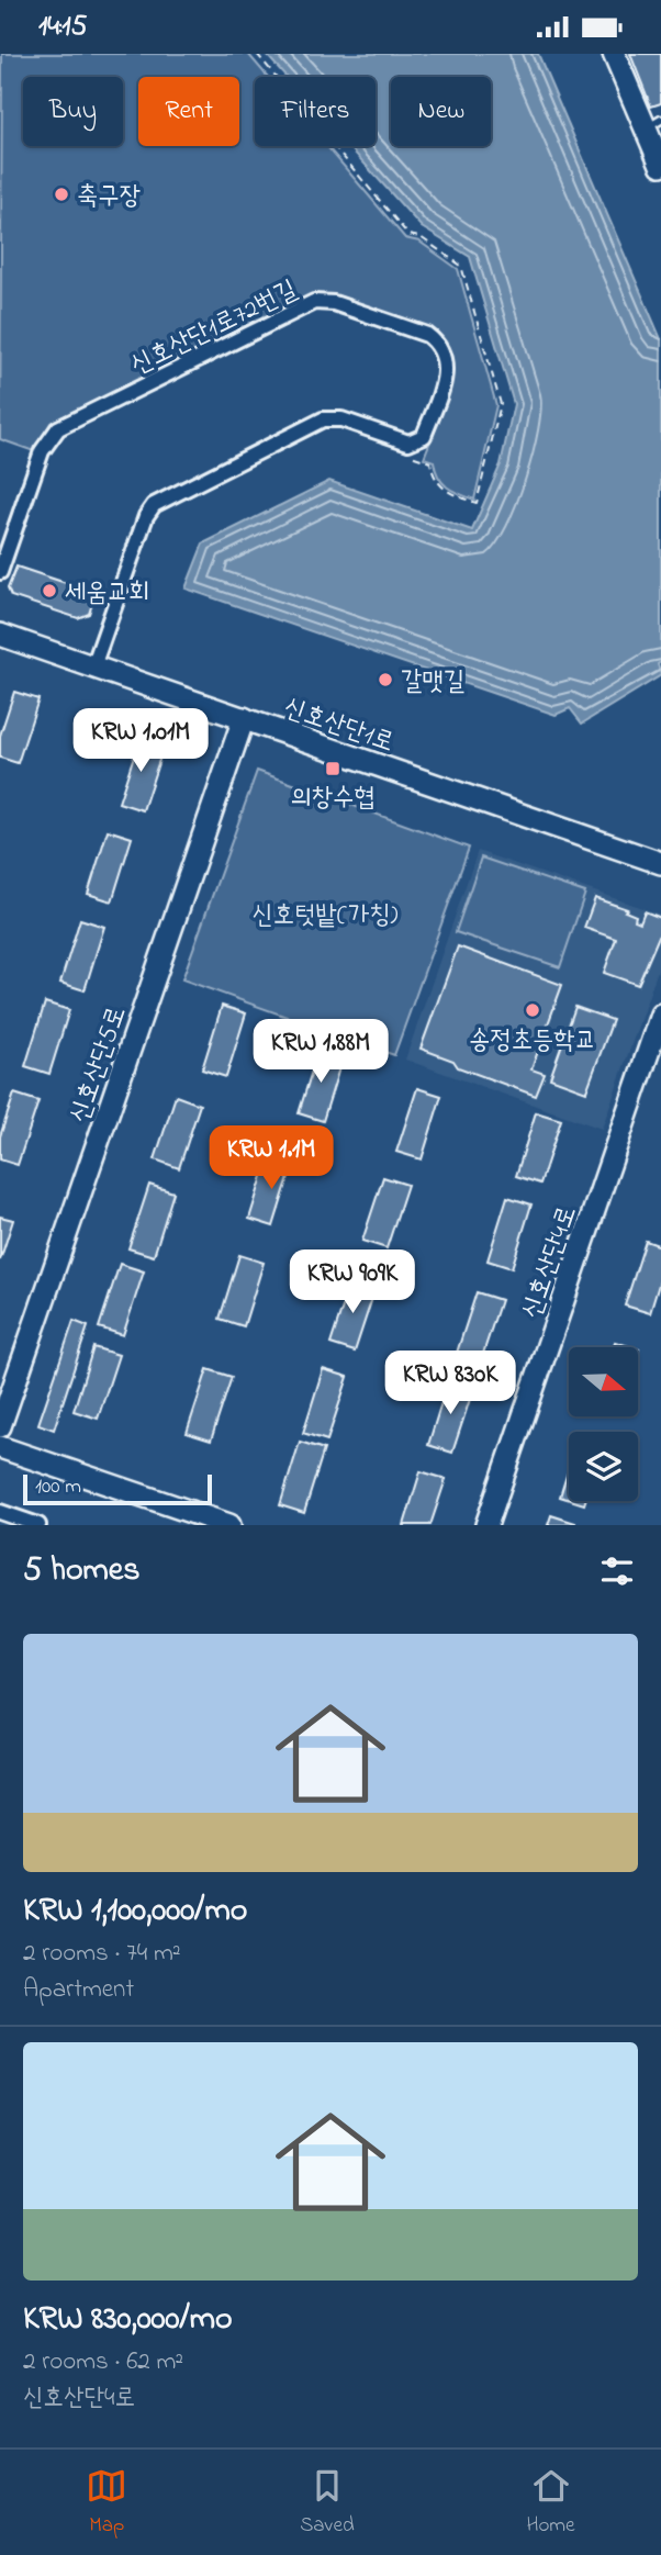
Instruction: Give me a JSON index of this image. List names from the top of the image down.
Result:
{
  "streets": {
    "main road": ["신호산단1로", "신호산단5로", "신호산단4로"],
    "street": ["신호산단1로72번길"]
  },
  "crossings": [
    ["신호산단1로72번길", "신호산단1로"],
    ["신호산단1로", "신호산단5로"]
  ],
  "parks": ["신호텃밭(가칭)"],
  "places": {
    "other": [
      "축구장",
      "세움교회",
      "갈맷길",
      "송정초등학교"
    ],
    "transit": ["의창수협"]
  },
  "scale_bar": "100 m",
  "north": "right",
  "page": {
    "status": "14:15",
    "chip": [
      "Buy",
      "Rent",
      "Filters",
      "New"
    ],
    "price": [
      "KRW 1.01M",
      "KRW 1.88M",
      "KRW 1.1M",
      "KRW 909K",
      "KRW 830K"
    ],
    "scale": "100 m",
    "heading": "5 homes",
    "list": [
      {
        "name": "KRW 1,100,000/mo",
        "note": "2 rooms · 74 m² · Apartment"
      },
      {
        "name": "KRW 830,000/mo",
        "note": "2 rooms · 62 m² · 신호산단4로"
      }
    ],
    "tabs": ["Map", "Saved", "Home"]
  }
}
